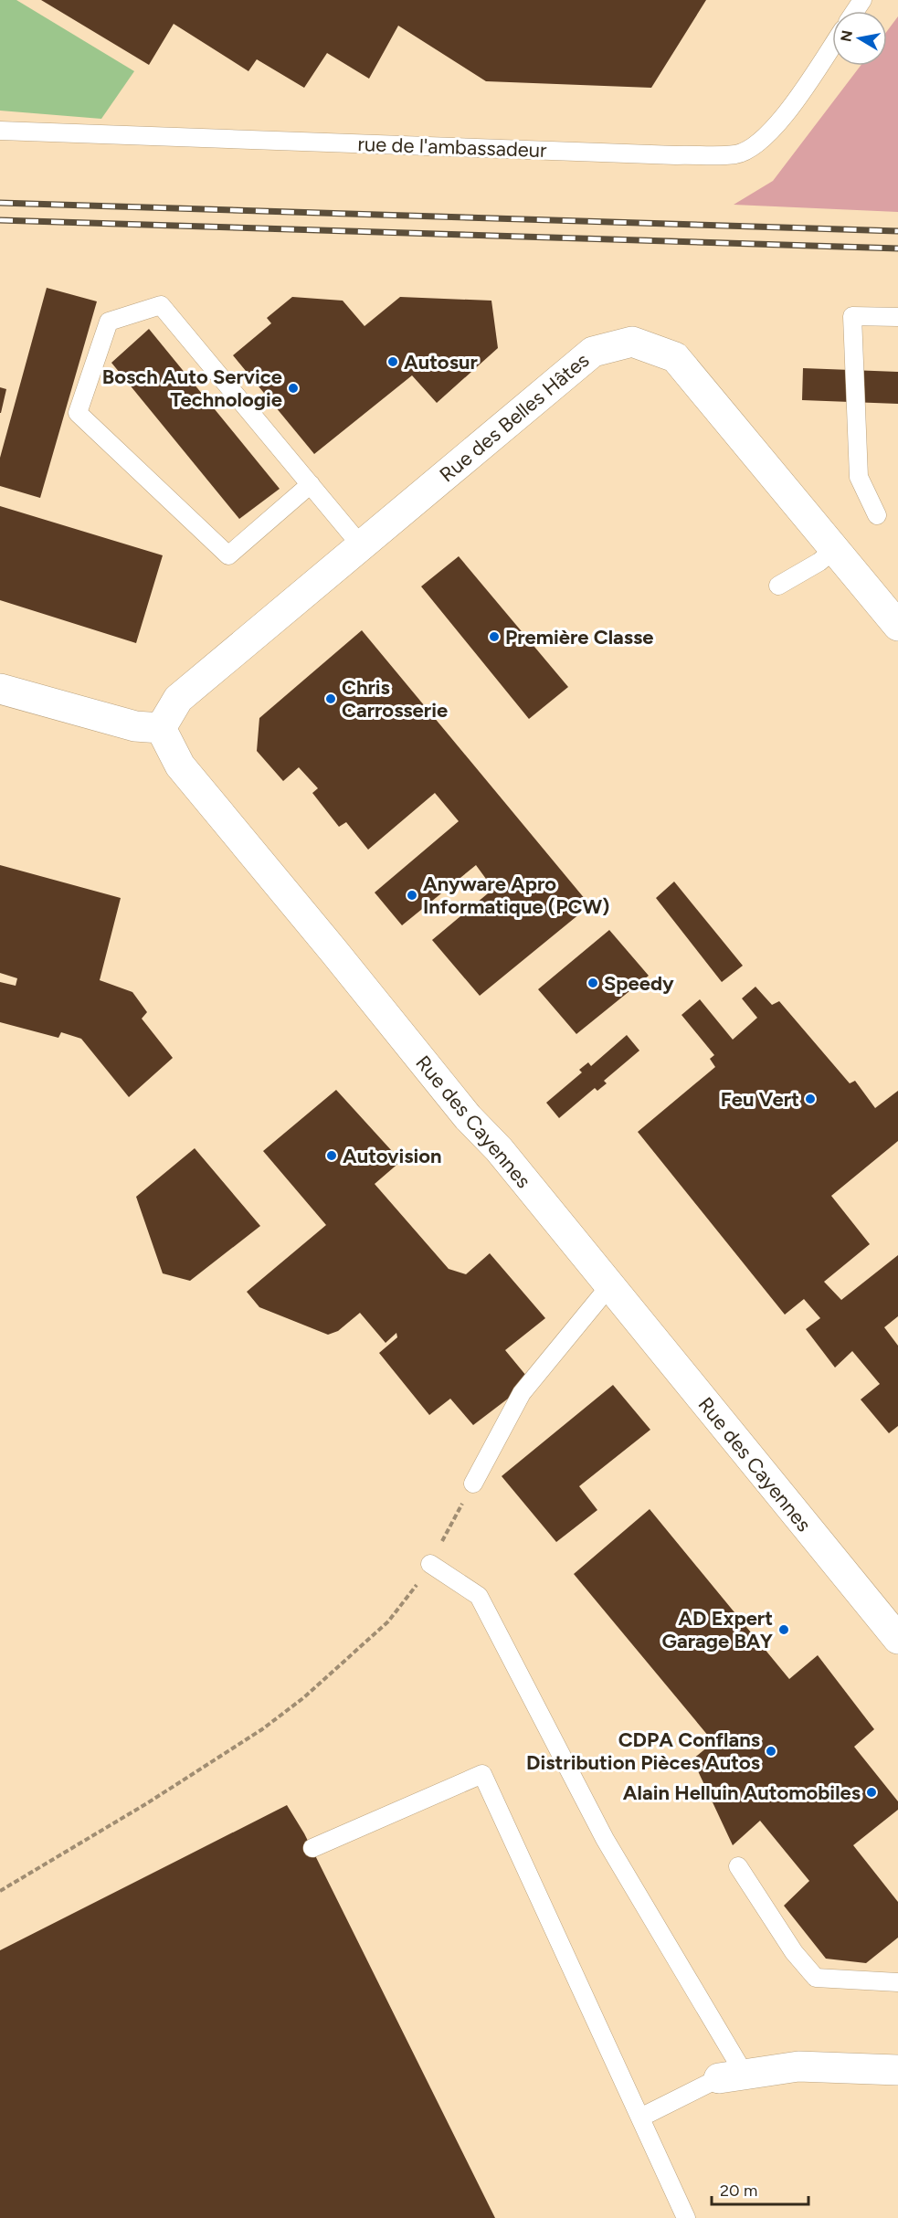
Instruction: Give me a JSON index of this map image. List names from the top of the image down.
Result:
{
  "streets": {
    "street": ["Rue des Belles Hâtes", "Rue des Cayennes"],
    "lane": ["rue de l'ambassadeur"]
  },
  "crossings": [
    ["Rue des Belles Hâtes", "Rue des Cayennes"]
  ],
  "places": [
    "Autosur",
    "Bosch Auto Service Technologie",
    "Première Classe",
    "Chris Carrosserie",
    "Anyware Apro Informatique (PCW)",
    "Speedy",
    "Feu Vert",
    "Autovision",
    "AD Expert Garage BAY",
    "CDPA Conflans Distribution Pièces Autos",
    "Alain Helluin Automobiles"
  ],
  "scale_bar": "20 m",
  "north": "left"
}
